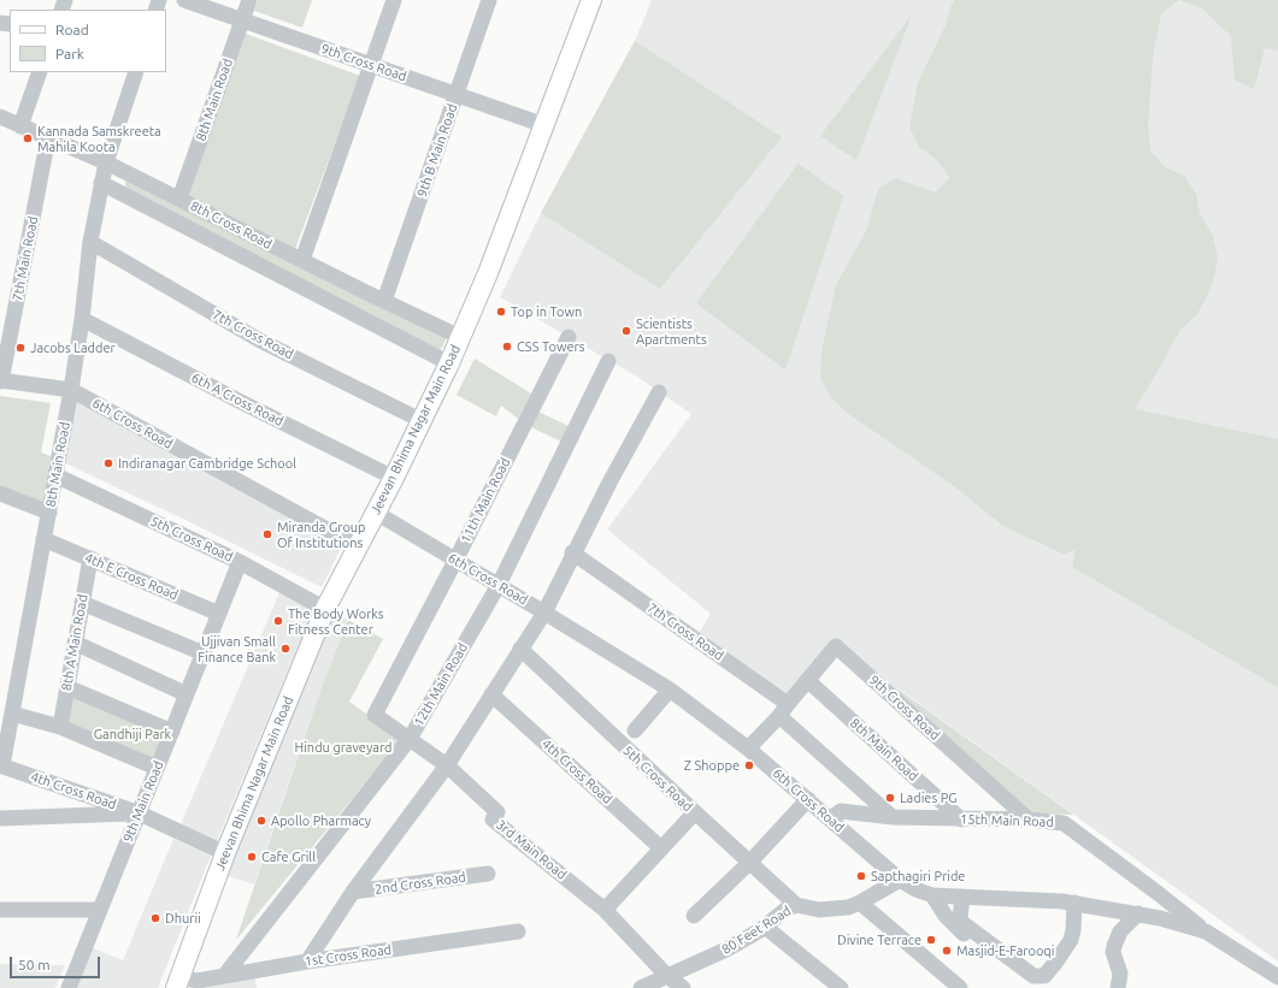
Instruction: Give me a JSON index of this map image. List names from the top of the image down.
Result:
{
  "streets": {
    "main road": ["Jeevan Bhima Nagar Main Road"],
    "street": [
      "9th Cross Road",
      "8th Main Road",
      "9th B Main Road",
      "8th Cross Road",
      "7th Main Road",
      "7th Cross Road",
      "6th A Cross Road",
      "6th Cross Road",
      "11th Main Road",
      "5th Cross Road",
      "4th E Cross Road",
      "8th A Main Road",
      "12th Main Road",
      "4th Cross Road",
      "9th Main Road",
      "15th Main Road",
      "3rd Main Road",
      "2nd Cross Road",
      "80 Feet Road",
      "1st Cross Road"
    ]
  },
  "crossings": [
    ["9th Cross Road", "8th Main Road"],
    ["9th Cross Road", "9th B Main Road"],
    ["9th Cross Road", "7th Cross Road"],
    ["9th Cross Road", "Jeevan Bhima Nagar Main Road"],
    ["9th Cross Road", "15th Main Road"],
    ["8th Main Road", "8th Cross Road"],
    ["8th Main Road", "7th Cross Road"],
    ["8th Main Road", "6th A Cross Road"],
    ["8th Main Road", "6th Cross Road"],
    ["8th Main Road", "5th Cross Road"],
    ["8th Main Road", "4th E Cross Road"],
    ["8th Main Road", "4th Cross Road"],
    ["8th Main Road", "15th Main Road"],
    ["9th B Main Road", "8th Cross Road"],
    ["8th Cross Road", "7th Main Road"],
    ["8th Cross Road", "Jeevan Bhima Nagar Main Road"],
    ["7th Main Road", "6th Cross Road"],
    ["7th Cross Road", "Jeevan Bhima Nagar Main Road"],
    ["7th Cross Road", "15th Main Road"],
    ["6th A Cross Road", "Jeevan Bhima Nagar Main Road"],
    ["6th Cross Road", "Jeevan Bhima Nagar Main Road"],
    ["6th Cross Road", "11th Main Road"],
    ["6th Cross Road", "12th Main Road"],
    ["6th Cross Road", "15th Main Road"],
    ["6th Cross Road", "80 Feet Road"],
    ["Jeevan Bhima Nagar Main Road", "5th Cross Road"],
    ["Jeevan Bhima Nagar Main Road", "4th Cross Road"],
    ["Jeevan Bhima Nagar Main Road", "1st Cross Road"],
    ["11th Main Road", "3rd Main Road"],
    ["5th Cross Road", "9th Main Road"],
    ["5th Cross Road", "80 Feet Road"],
    ["4th E Cross Road", "8th A Main Road"],
    ["4th E Cross Road", "9th Main Road"],
    ["12th Main Road", "3rd Main Road"],
    ["12th Main Road", "1st Cross Road"],
    ["4th Cross Road", "9th Main Road"],
    ["3rd Main Road", "80 Feet Road"]
  ],
  "parks": ["Gandhiji Park", "Hindu graveyard"],
  "places": [
    "Kannada Samskreeta Mahila Koota",
    "Top in Town",
    "Scientists Apartments",
    "CSS Towers",
    "Jacobs Ladder",
    "Indiranagar Cambridge School",
    "Miranda Group Of Institutions",
    "The Body Works Fitness Center",
    "Ujjivan Small Finance Bank",
    "Z Shoppe",
    "Ladies PG",
    "Apollo Pharmacy",
    "Cafe Grill",
    "Sapthagiri Pride",
    "Dhurii",
    "Divine Terrace",
    "Masjid-E-Farooqi"
  ],
  "legend": ["Road", "Park"],
  "scale_bar": "50 m"
}
